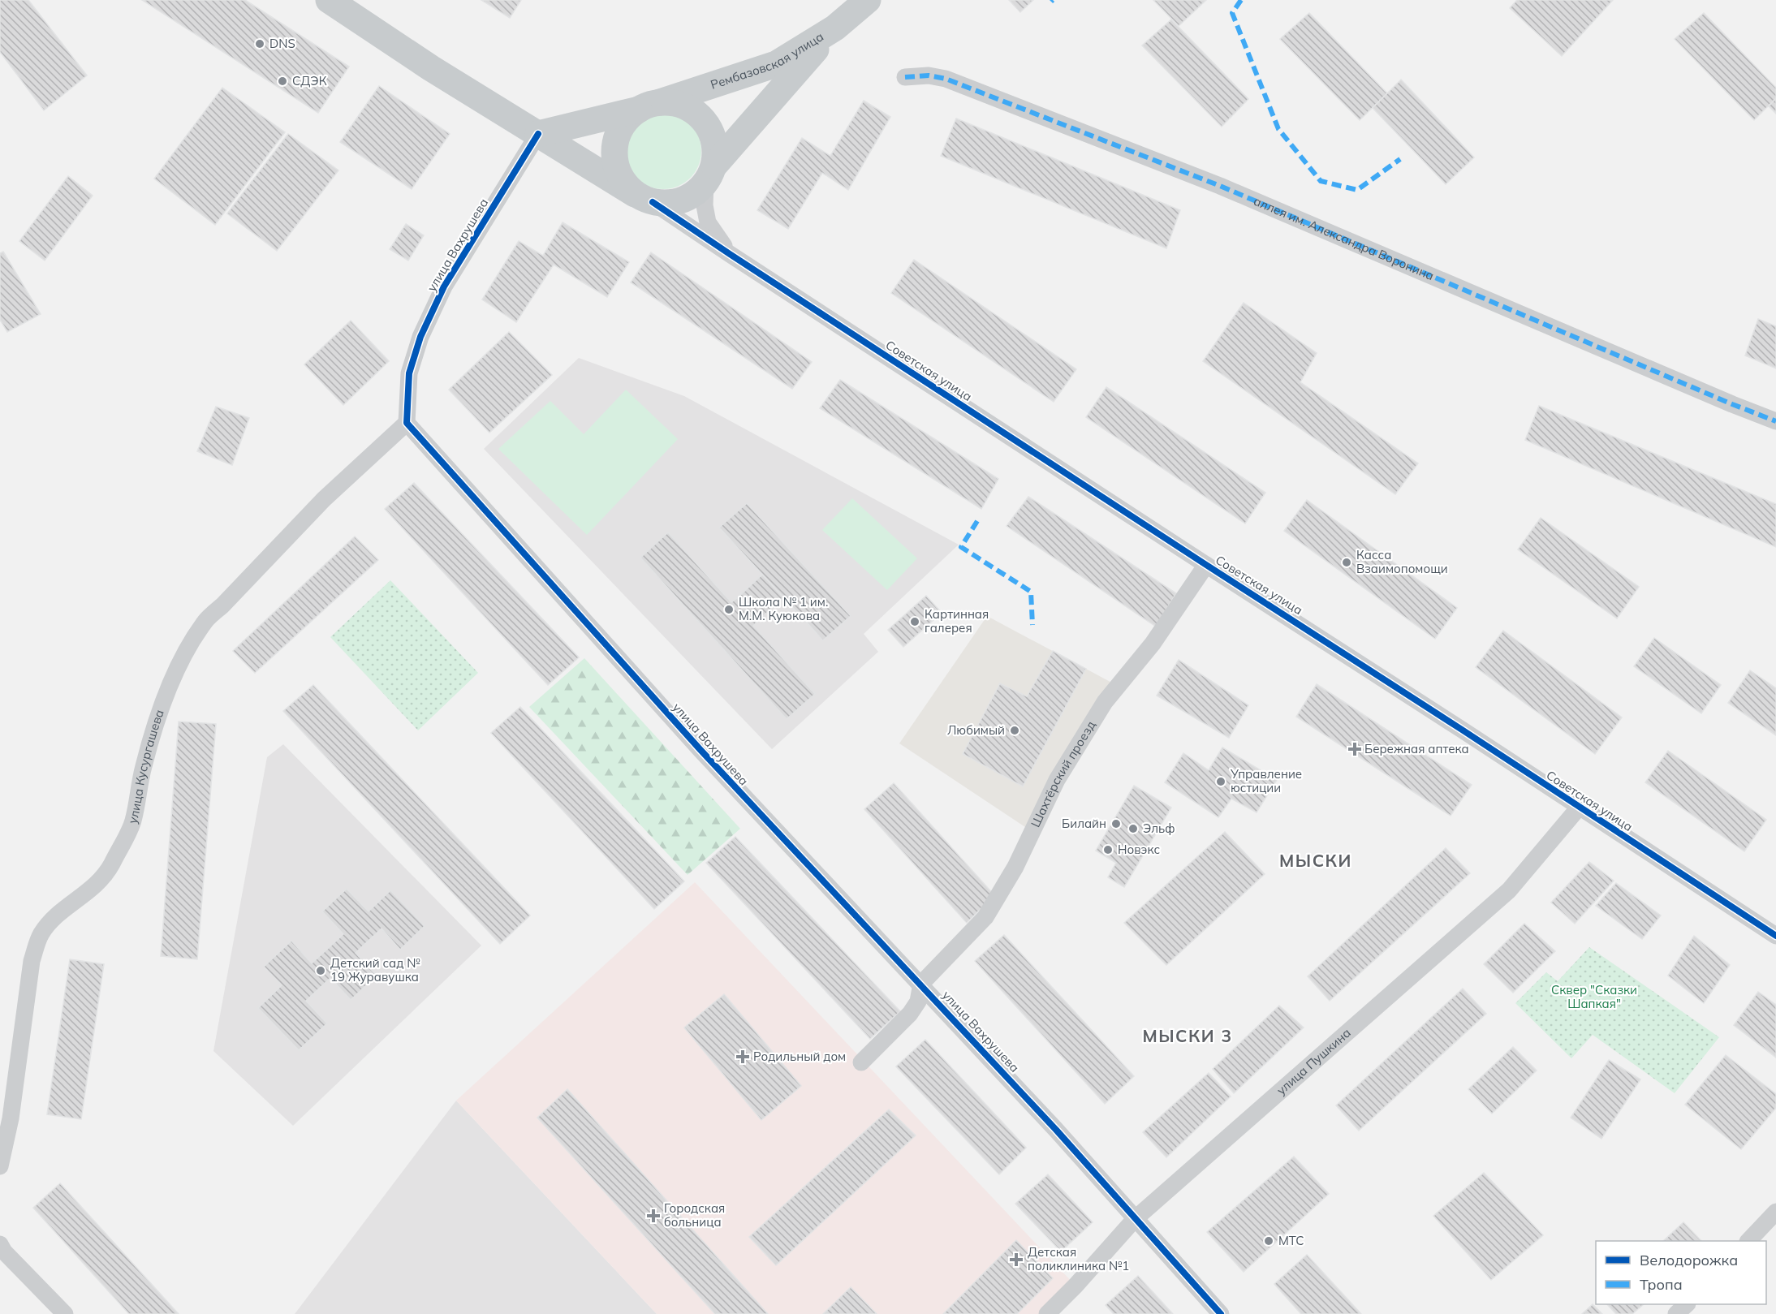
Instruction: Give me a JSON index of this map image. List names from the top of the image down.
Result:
{
  "streets": {
    "main road": ["Рембазовская улица"],
    "street": [
      "аллея им. Александра Воронина",
      "улица Вахрушева",
      "Советская улица",
      "улица Кусургашева",
      "Шахтёрский проезд",
      "улица Пушкина"
    ]
  },
  "crossings": [
    ["Рембазовская улица", "улица Вахрушева"],
    ["Рембазовская улица", "Советская улица"],
    ["улица Вахрушева", "улица Кусургашева"],
    ["улица Вахрушева", "Шахтёрский проезд"],
    ["улица Вахрушева", "улица Пушкина"],
    ["Советская улица", "Шахтёрский проезд"],
    ["Советская улица", "улица Пушкина"]
  ],
  "districts": ["МЫСКИ", "МЫСКИ 3"],
  "parks": ["Сквер \"Сказки Шапкая\""],
  "places": {
    "other": [
      "DNS",
      "СДЭК",
      "Касса Взаимопомощи",
      "Школа № 1 им. М.М. Куюкова",
      "Картинная галерея",
      "Любимый",
      "Управление юстиции",
      "Билайн",
      "Эльф",
      "Новэкс",
      "Детский сад № 19 Журавушка",
      "МТС"
    ],
    "health": [
      "Бережная аптека",
      "Родильный дом",
      "Городская больница",
      "Детская поликлиника №1"
    ]
  },
  "legend": ["Велодорожка", "Тропа"]
}
